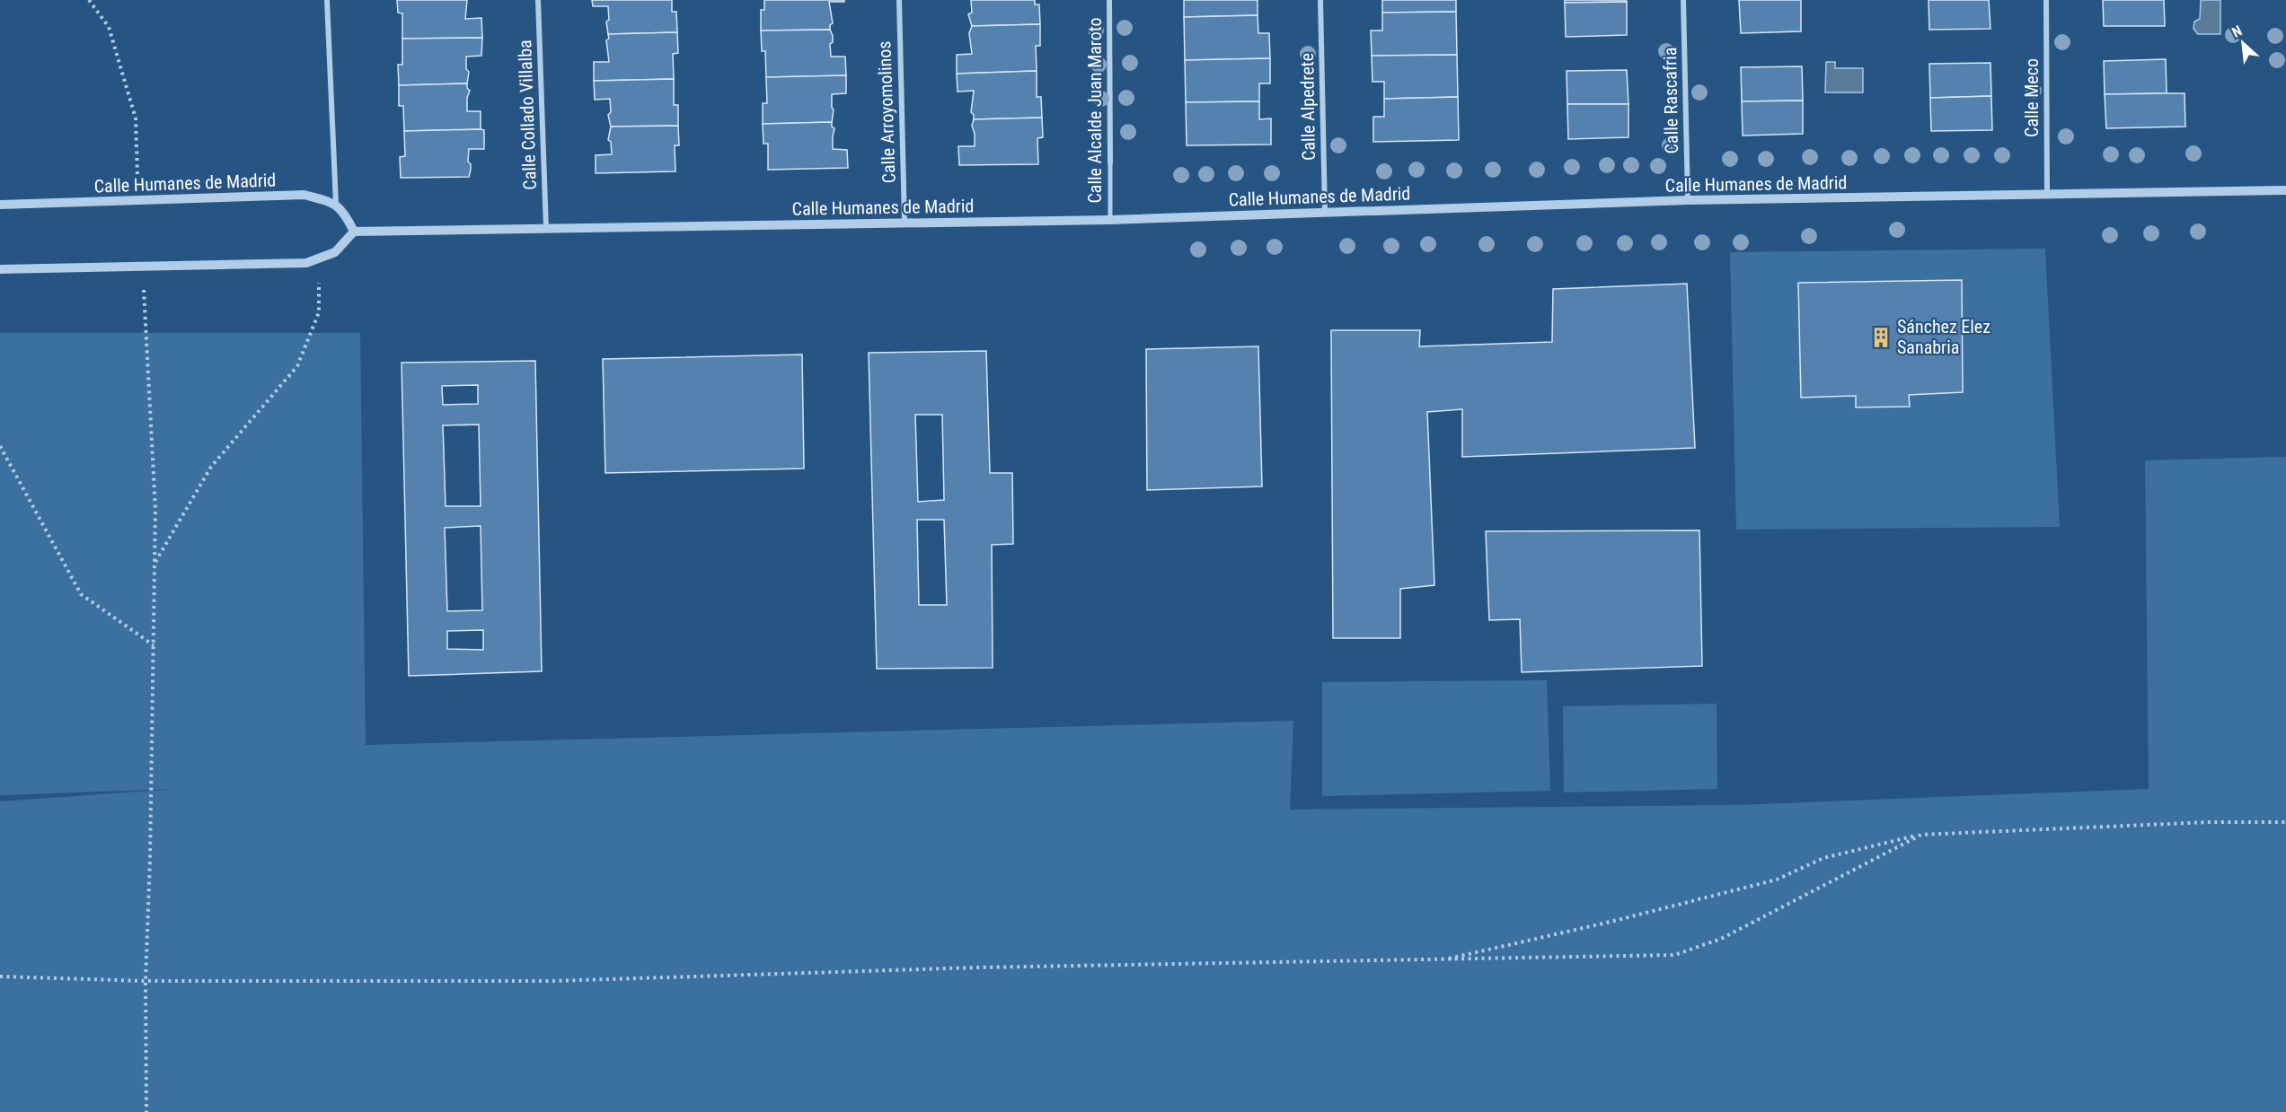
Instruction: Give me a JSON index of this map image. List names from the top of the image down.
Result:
{
  "streets": {
    "street": [
      "Calle Meco",
      "Calle Rascafria",
      "Calle Alpedrete",
      "Calle Alcalde Juan Maroto",
      "Calle Arroyomolinos",
      "Calle Collado Villalba",
      "Calle Humanes de Madrid"
    ]
  },
  "crossings": [
    ["Calle Meco", "Calle Humanes de Madrid"],
    ["Calle Rascafria", "Calle Humanes de Madrid"],
    ["Calle Alpedrete", "Calle Humanes de Madrid"],
    ["Calle Alcalde Juan Maroto", "Calle Humanes de Madrid"],
    ["Calle Arroyomolinos", "Calle Humanes de Madrid"],
    ["Calle Collado Villalba", "Calle Humanes de Madrid"]
  ],
  "places": {
    "building": ["Sánchez Elez Sanabria"]
  },
  "north": "top left"
}
